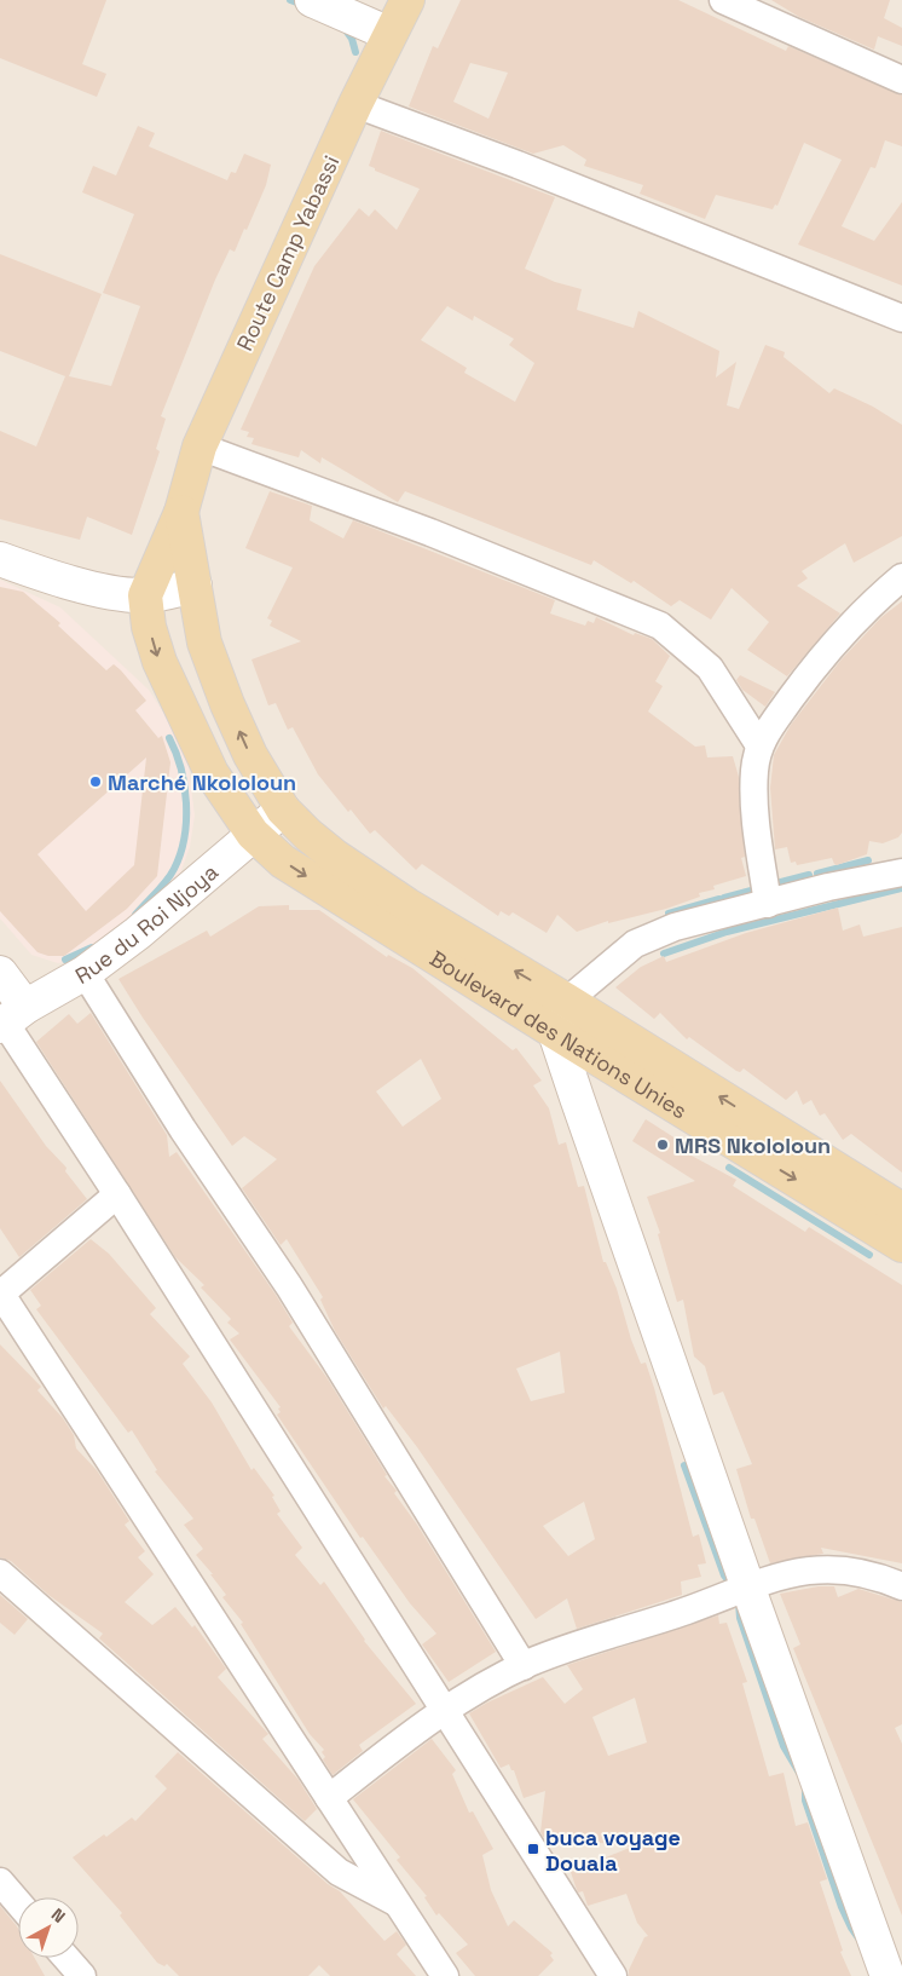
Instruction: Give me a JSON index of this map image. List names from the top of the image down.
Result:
{
  "streets": {
    "main road": ["Route Camp Yabassi", "Boulevard des Nations Unies"],
    "street": ["Rue du Roi Njoya"]
  },
  "crossings": [
    ["Route Camp Yabassi", "Boulevard des Nations Unies"],
    ["Rue du Roi Njoya", "Boulevard des Nations Unies"]
  ],
  "places": {
    "other": ["Marché Nkololoun", "MRS Nkololoun"],
    "transit": ["buca voyage Douala"]
  },
  "north": "top right"
}
